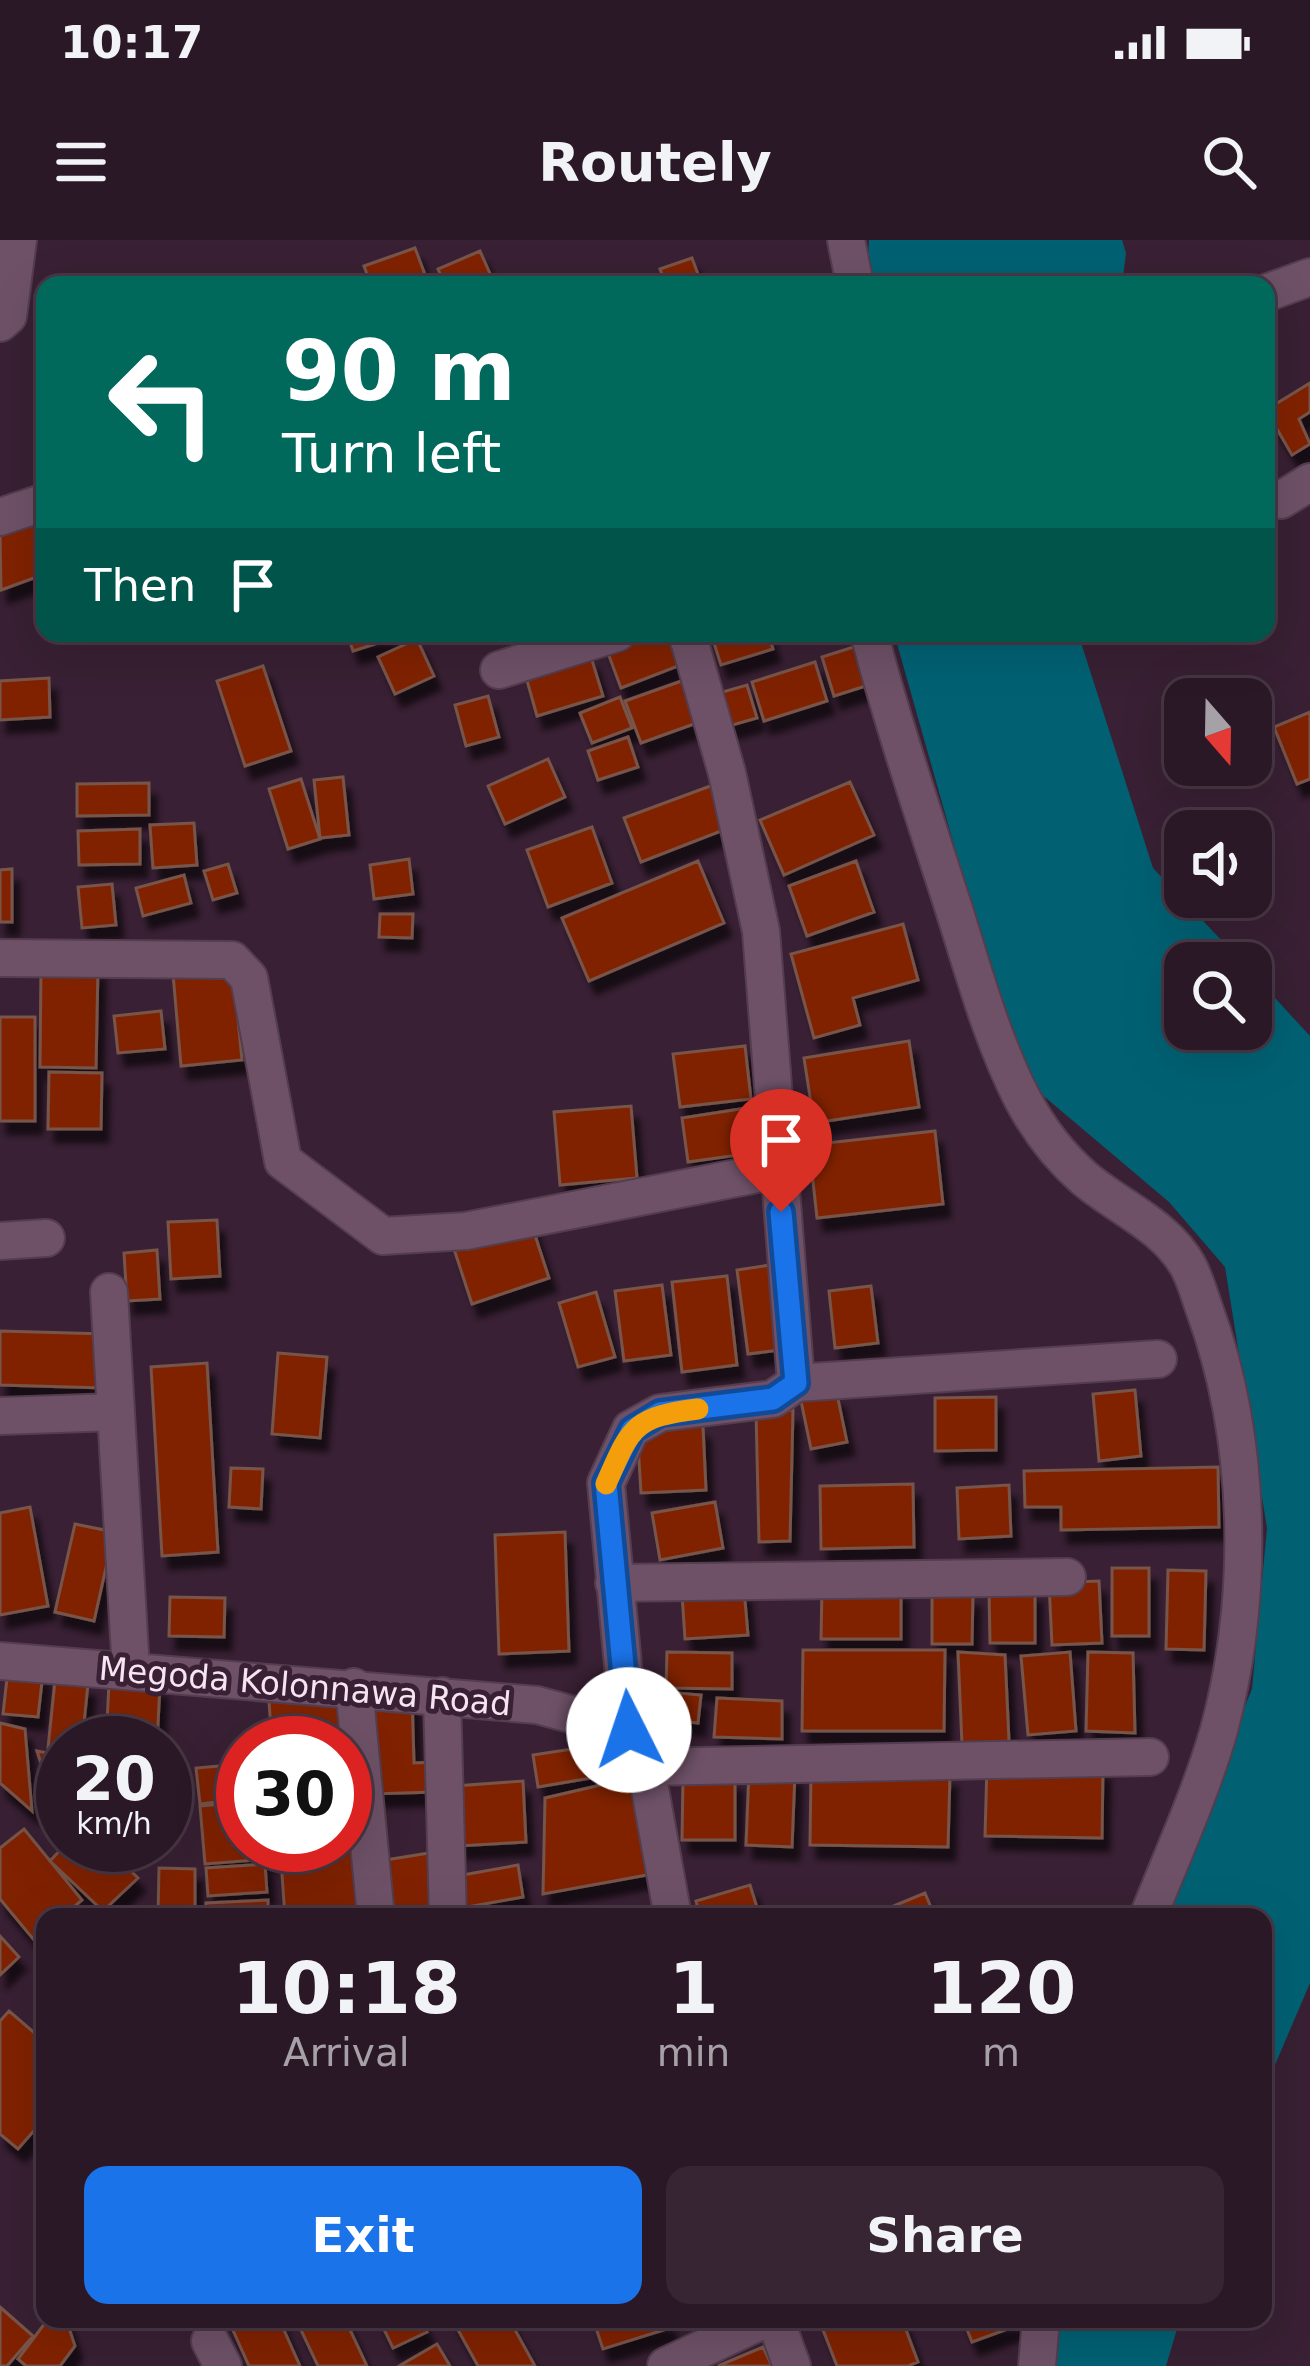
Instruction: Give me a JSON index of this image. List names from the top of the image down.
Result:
{
  "streets": {
    "street": ["Megoda Kolonnawa Road"]
  },
  "north": "bottom",
  "page": {
    "status": "10:17",
    "header": "Routely",
    "turn": ["90 m", "Turn left"],
    "then": "Then",
    "speed": "20 km/h",
    "limit": "30",
    "eta": [
      "10:18",
      "Arrival",
      "1",
      "min",
      "120",
      "m"
    ],
    "buttons": ["Exit", "Share"]
  }
}
